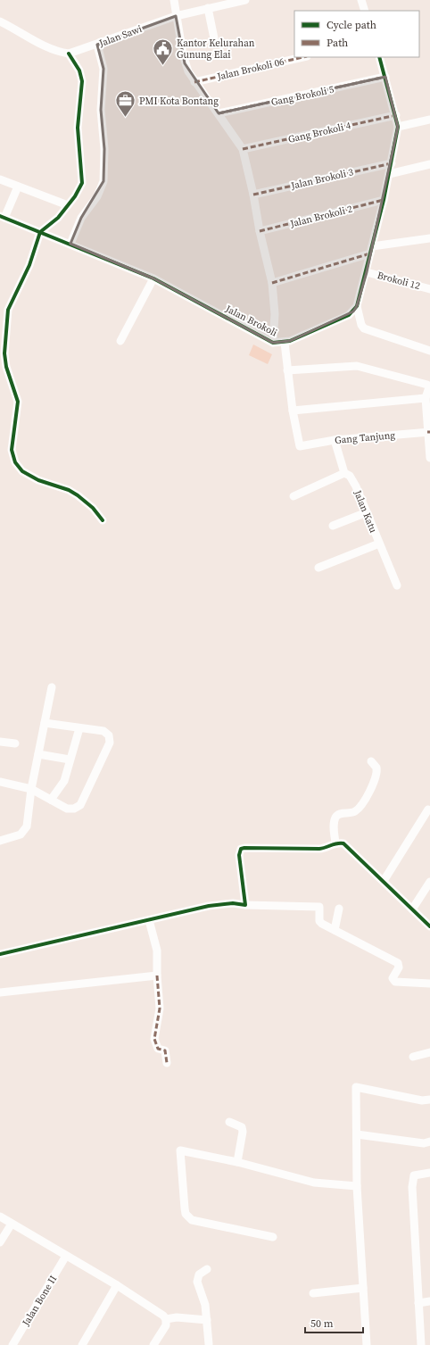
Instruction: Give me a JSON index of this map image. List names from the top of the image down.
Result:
{
  "streets": {
    "street": [
      "Jalan Sawi",
      "Jalan Brokoli 06",
      "Gang Brokoli 5",
      "Gang Brokoli 4",
      "Jalan Brokoli 3",
      "Jalan Brokoli 2",
      "Brokoli 12",
      "Jalan Brokoli",
      "Gang Tanjung",
      "Jalan Katu",
      "Jalan Bone II"
    ]
  },
  "crossings": [
    ["Gang Tanjung", "Jalan Katu"]
  ],
  "places": {
    "public building": ["Kantor Kelurahan Gunung Elai"],
    "office": ["PMI Kota Bontang"]
  },
  "legend": ["Cycle path", "Path"],
  "scale_bar": "50 m"
}
